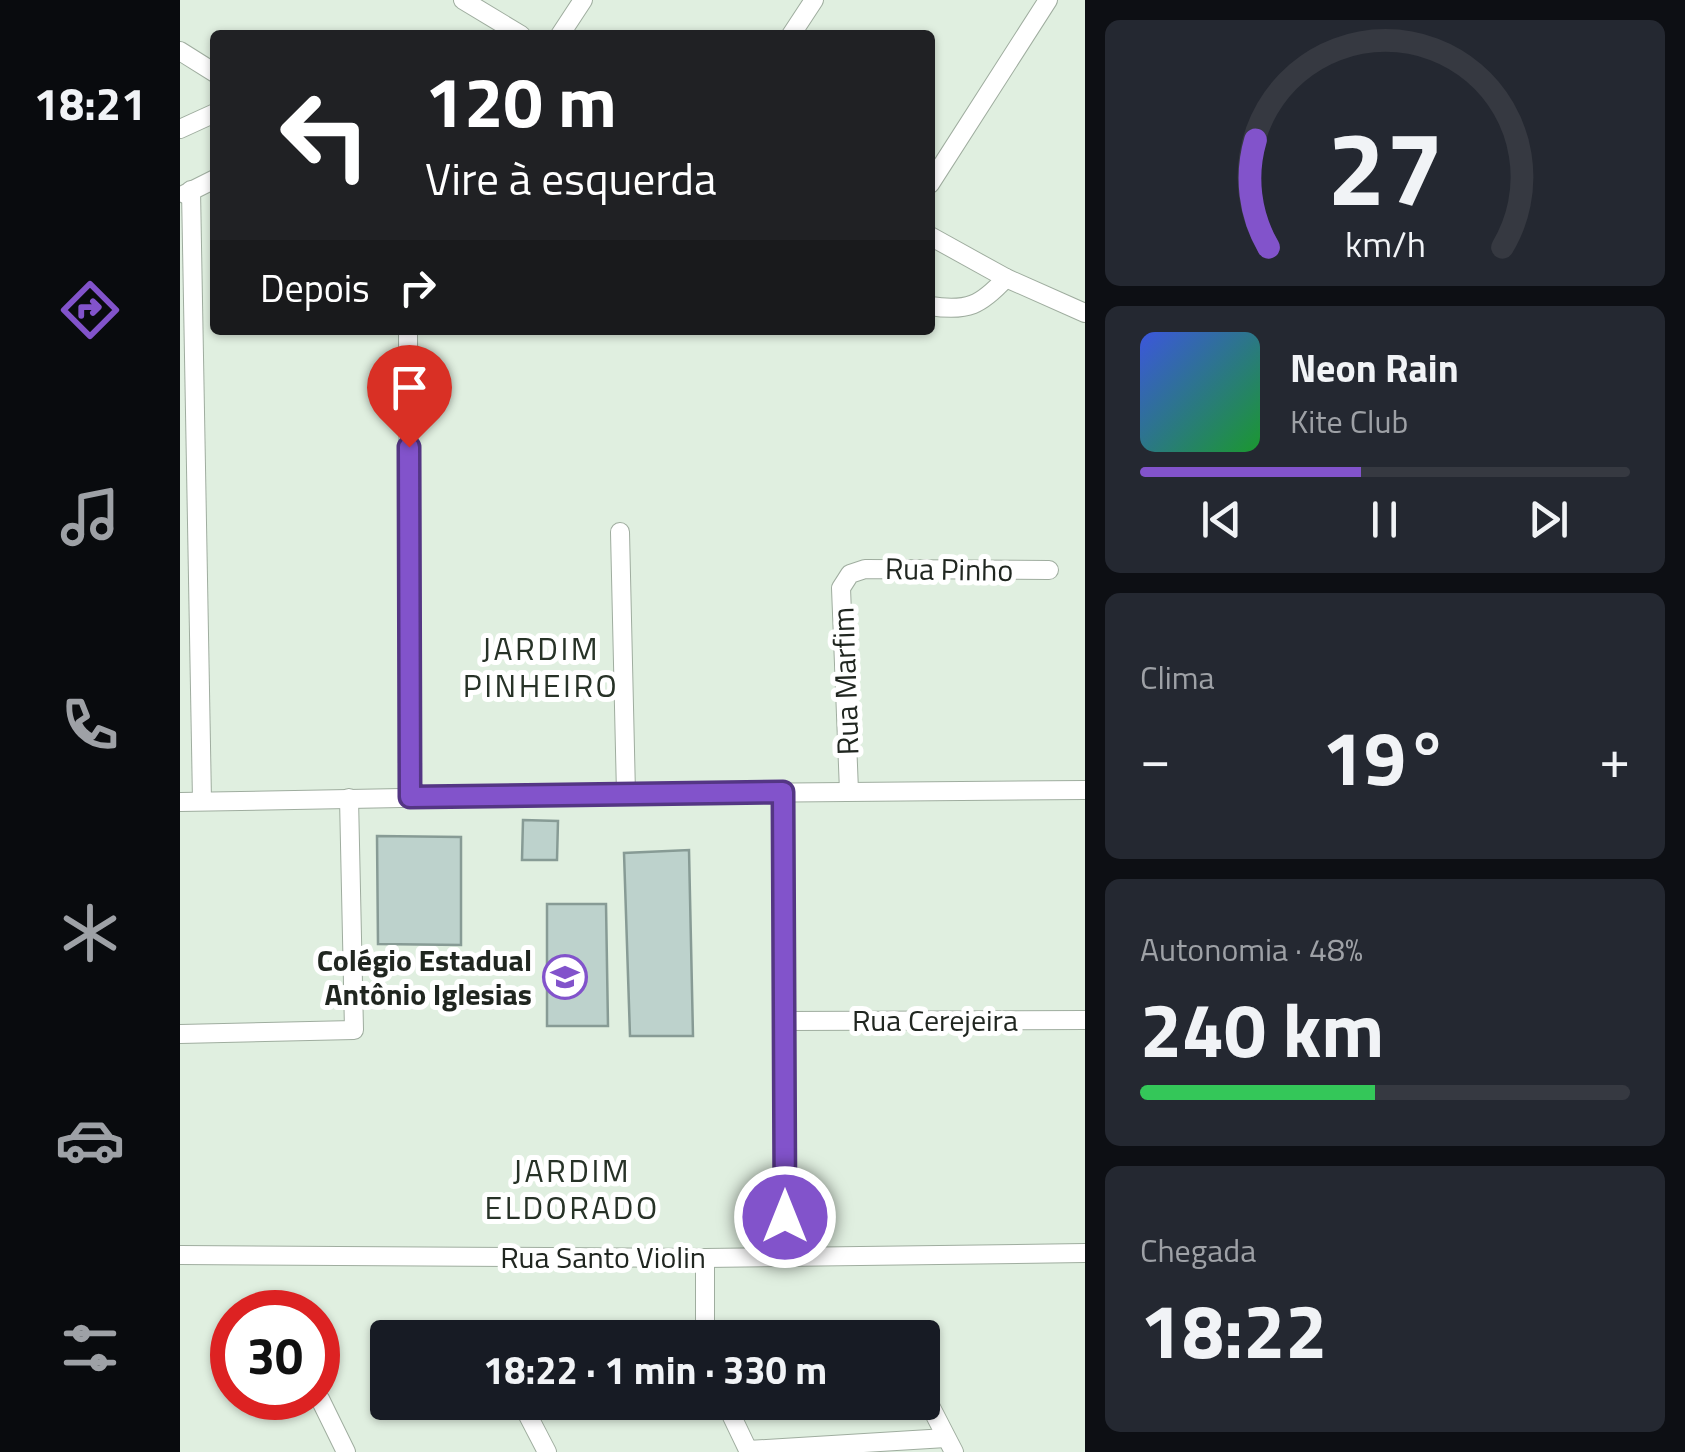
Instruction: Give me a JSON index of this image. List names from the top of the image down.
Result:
{
  "streets": {
    "street": [
      "Rua Pinho",
      "Rua Marfim",
      "Rua Cerejeira",
      "Rua Santo Violin"
    ]
  },
  "crossings": [
    ["Rua Pinho", "Rua Marfim"]
  ],
  "districts": ["JARDIM PINHEIRO", "JARDIM ELDORADO"],
  "places": {
    "school or university": ["Colégio Estadual Antônio Iglesias"]
  },
  "page": {
    "tabs": "18:21",
    "turn": ["120 m", "Vire à esquerda"],
    "then": "Depois",
    "song": ["Neon Rain", "Kite Club"],
    "tile": [
      "Clima",
      ["Autonomia · 48%", "240 km"],
      ["Chegada", "18:22"]
    ],
    "heat": ["−", "19°", "+"],
    "limit": "30",
    "trip": "18:22 · 1 min · 330 m",
    "gauge": ["27", "km/h"]
  }
}
